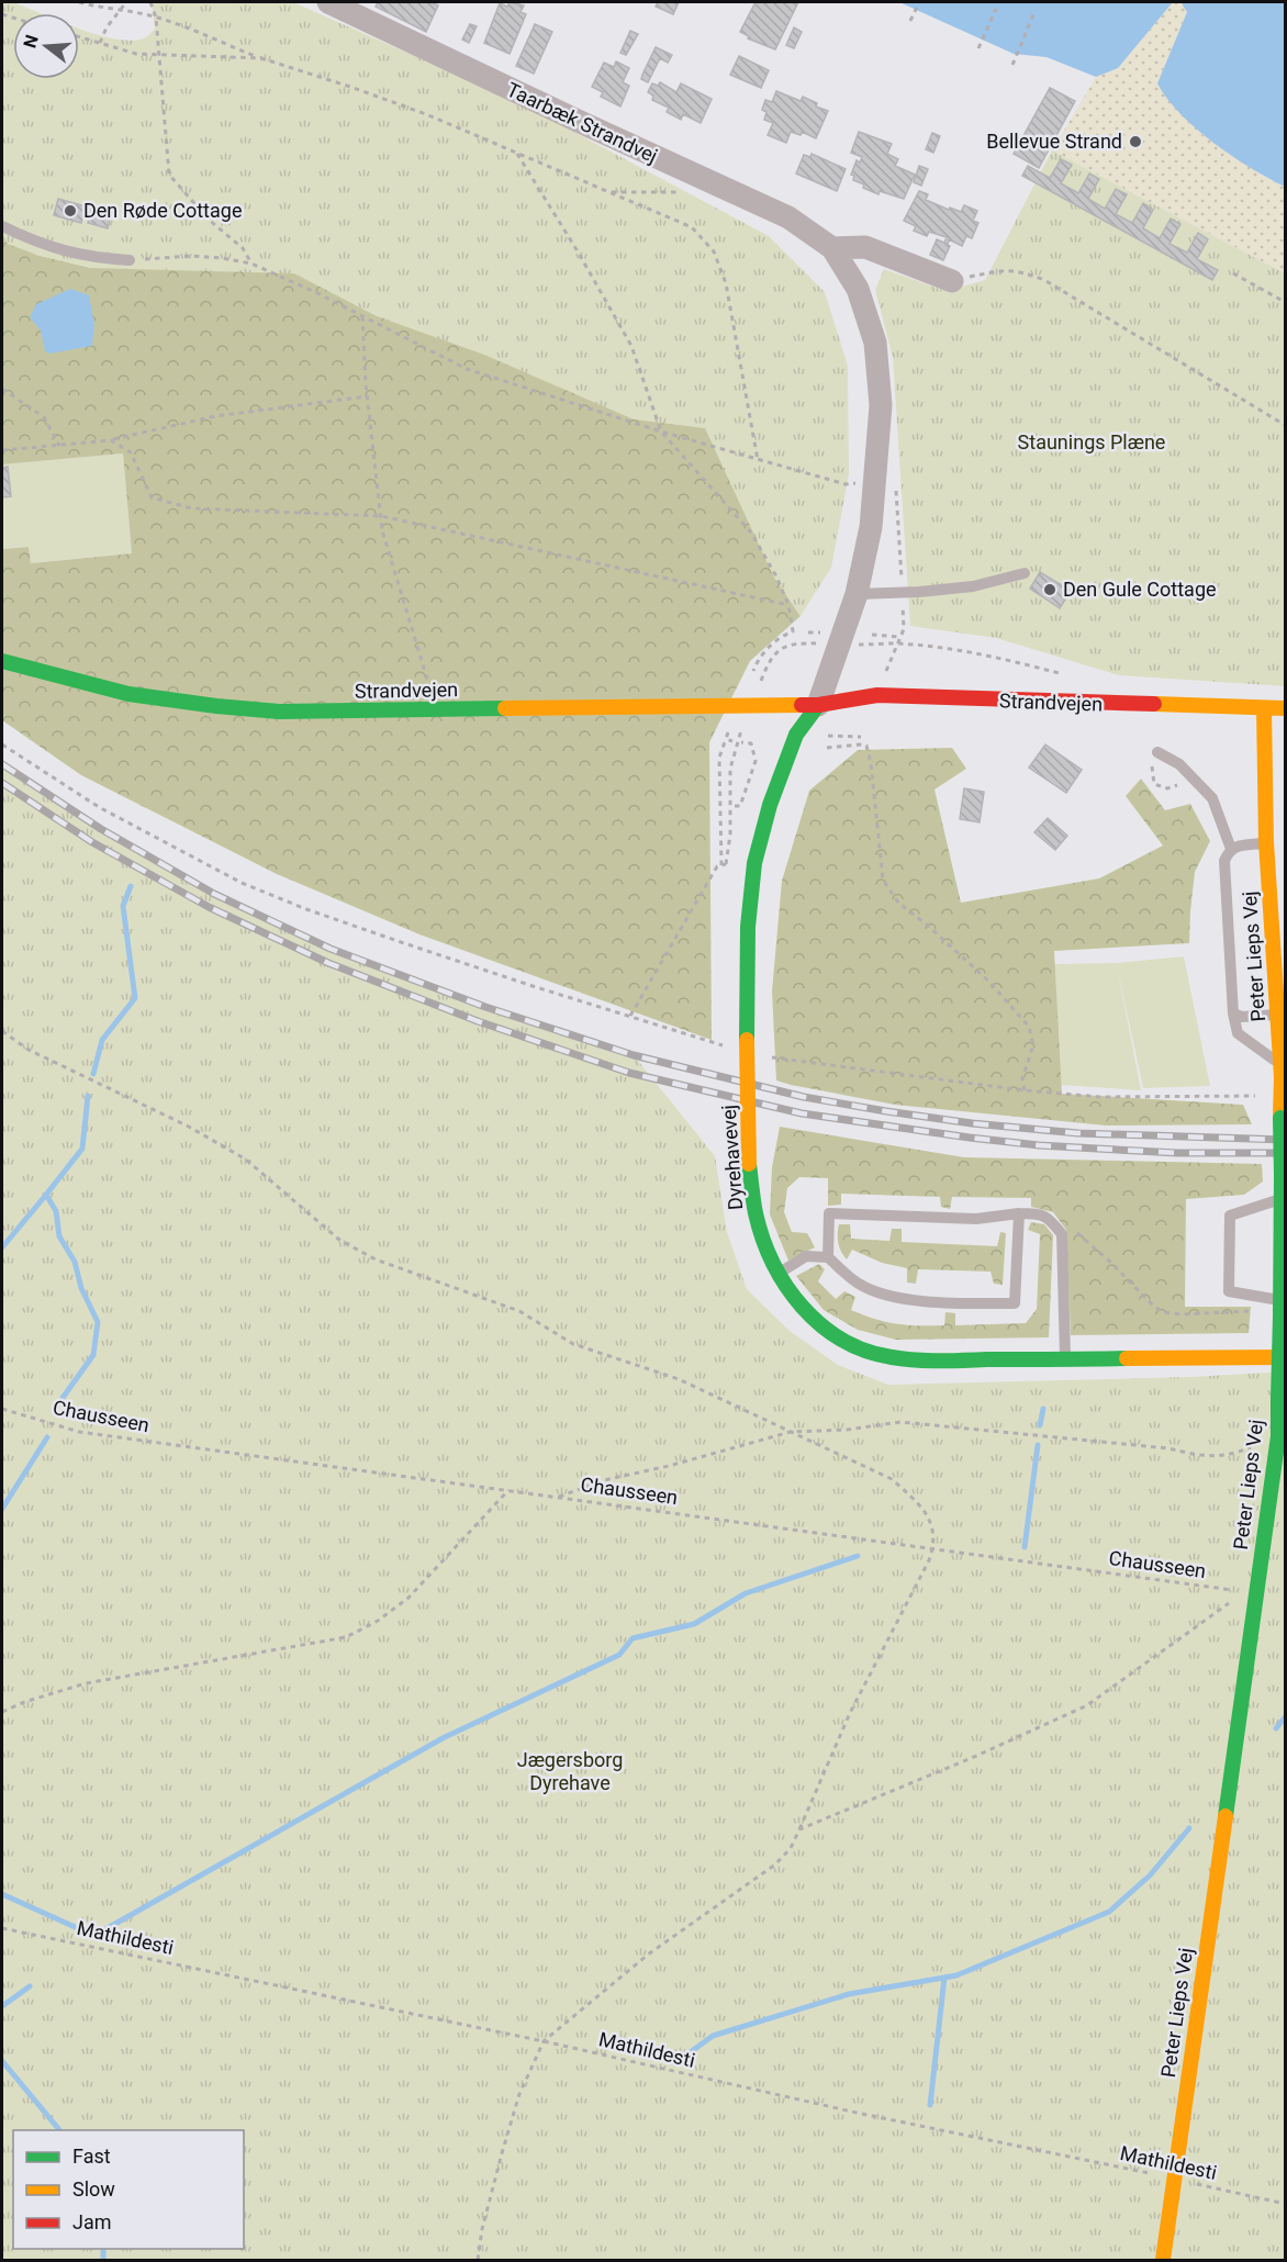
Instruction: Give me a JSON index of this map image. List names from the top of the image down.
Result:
{
  "streets": {
    "street": [
      "Taarbæk Strandvej",
      "Strandvejen",
      "Peter Lieps Vej",
      "Dyrehavevej"
    ],
    "path": ["Chausseen", "Mathildesti"]
  },
  "crossings": [
    ["Taarbæk Strandvej", "Strandvejen"],
    ["Taarbæk Strandvej", "Dyrehavevej"],
    ["Strandvejen", "Peter Lieps Vej"],
    ["Strandvejen", "Dyrehavevej"],
    ["Peter Lieps Vej", "Chausseen"],
    ["Peter Lieps Vej", "Mathildesti"]
  ],
  "parks": ["Staunings Plæne", "Jægersborg Dyrehave"],
  "places": ["Bellevue Strand", "Den Røde Cottage", "Den Gule Cottage"],
  "legend": ["Fast", "Slow", "Jam"],
  "north": "left"
}
